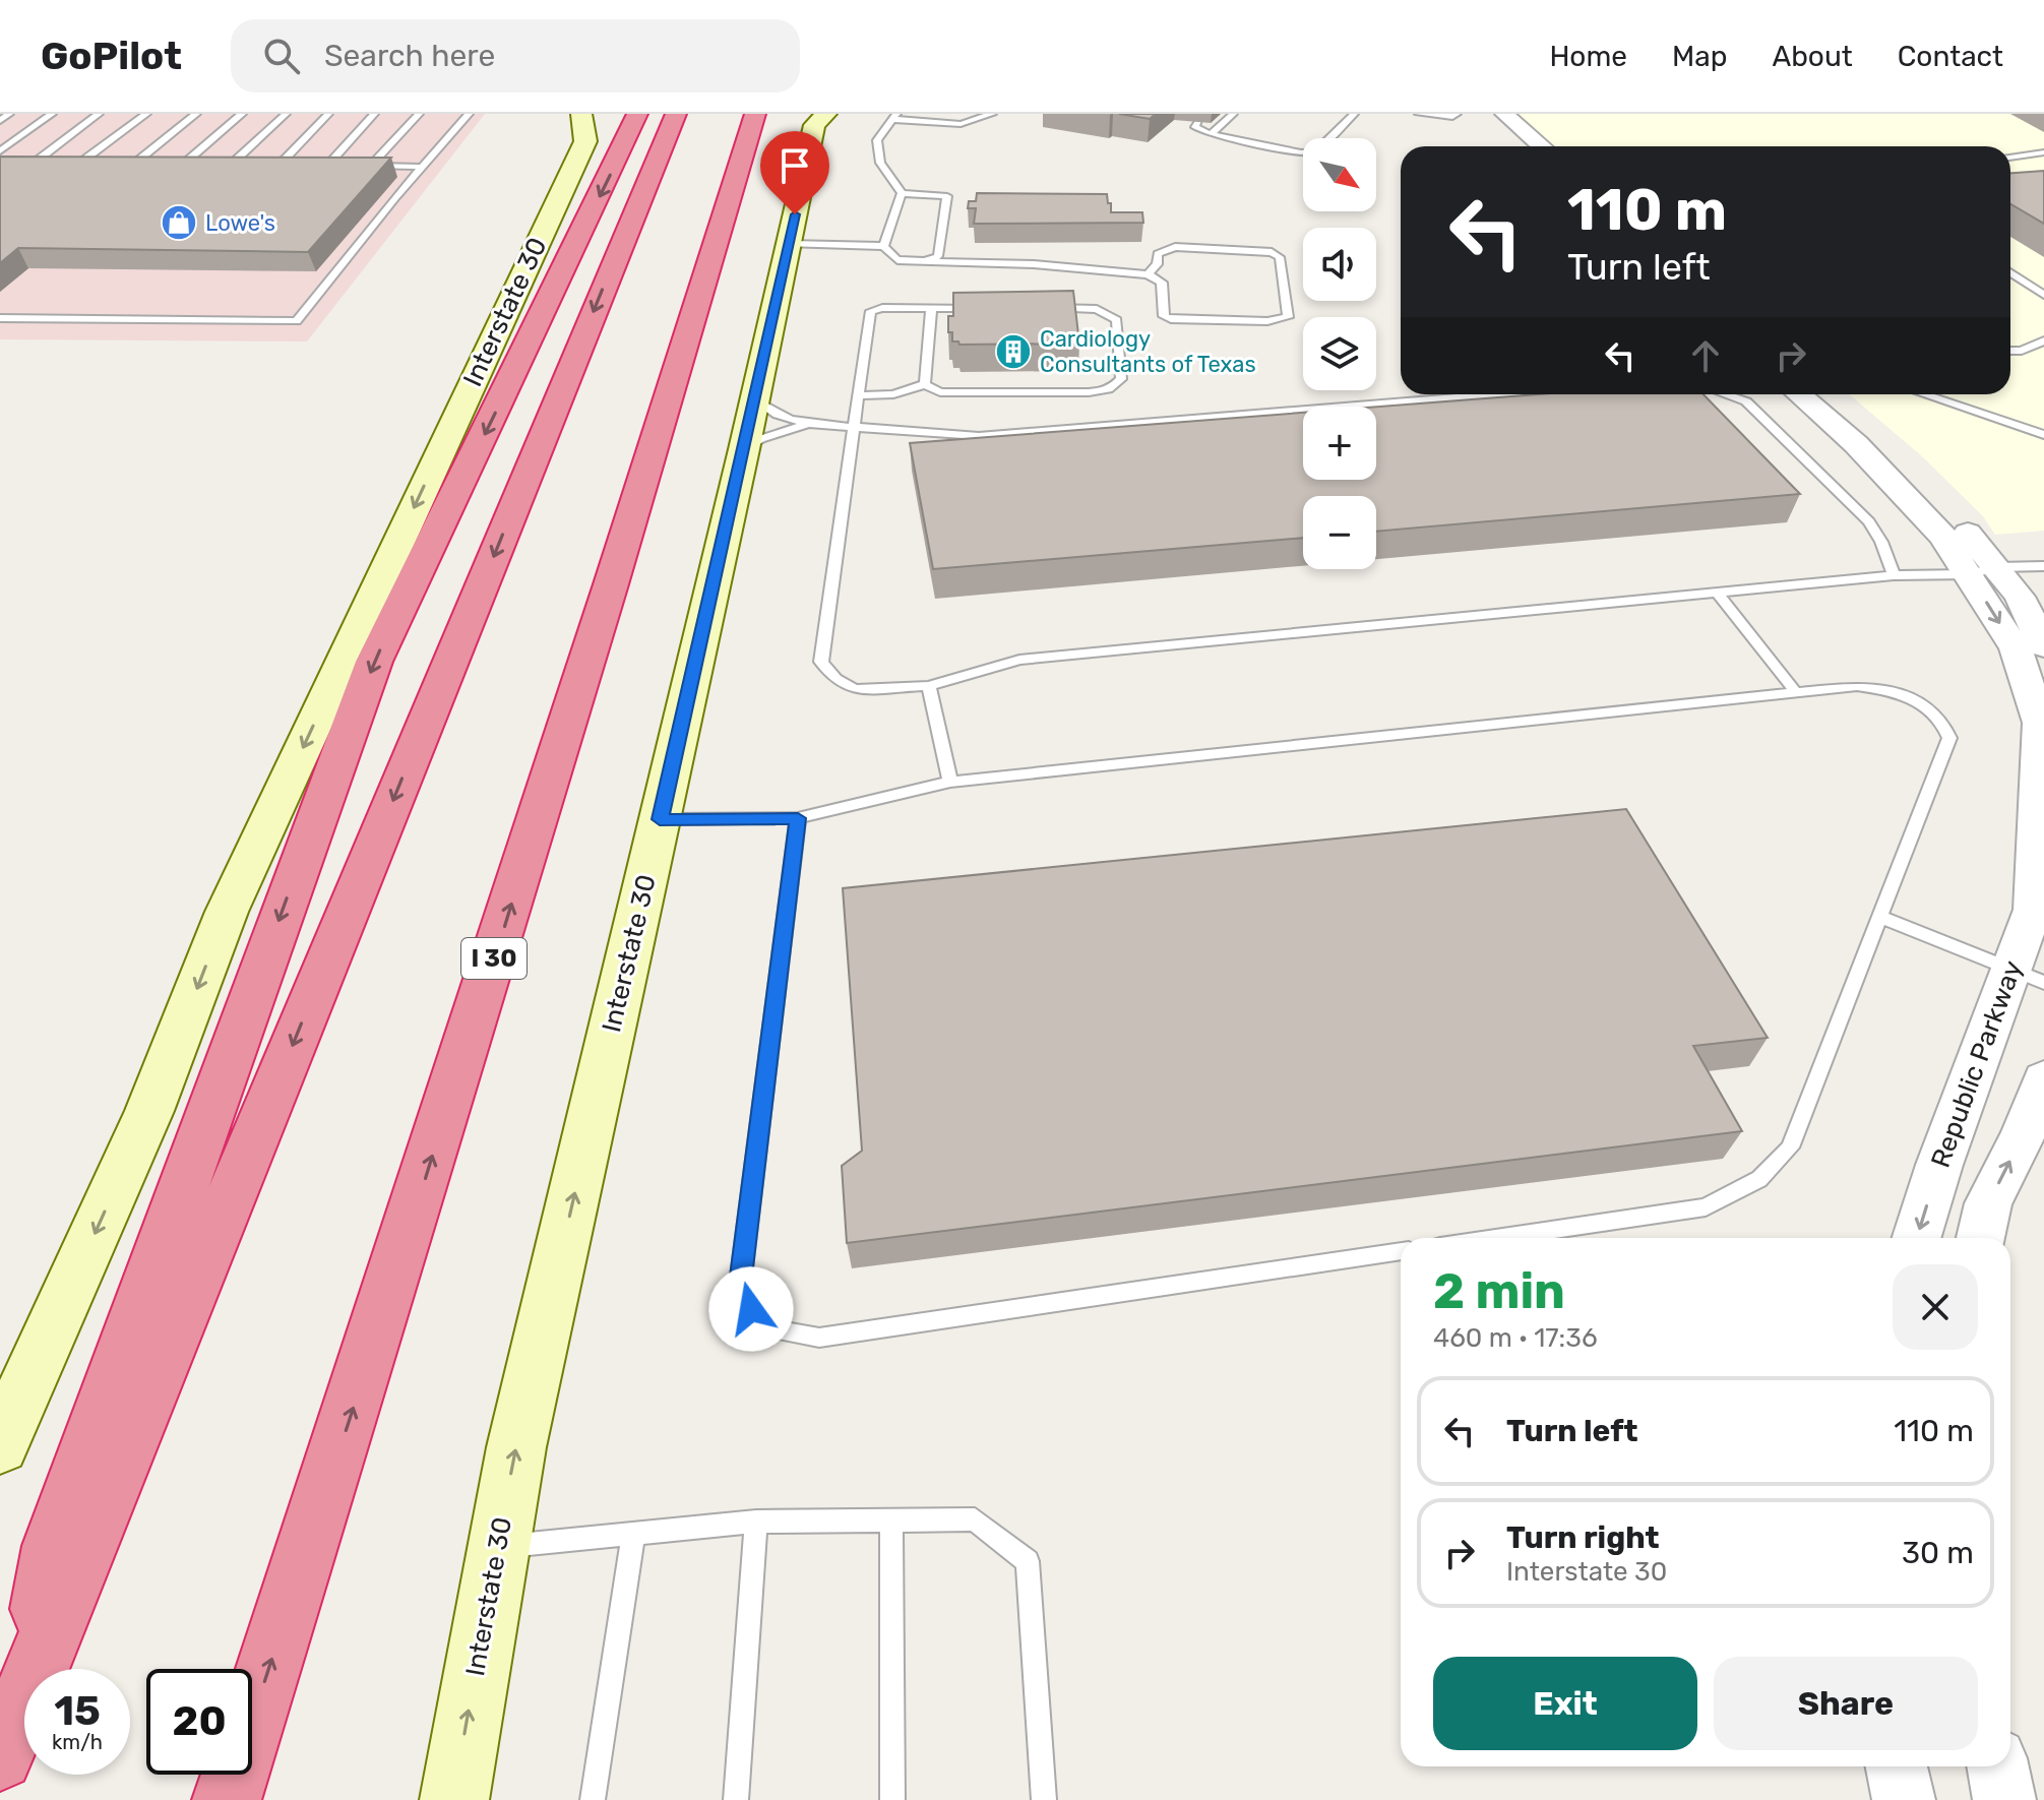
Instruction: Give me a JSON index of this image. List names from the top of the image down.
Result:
{
  "streets": {
    "highway": ["I 30"],
    "main road": ["Interstate 30"],
    "street": ["Republic Parkway"]
  },
  "one_way": ["Republic Parkway"],
  "places": {
    "shop": ["Lowe's"],
    "building": ["Cardiology Consultants of Texas"]
  },
  "north": "bottom right",
  "page": {
    "header": "GoPilot",
    "search": "Search here",
    "nav": [
      "Home",
      "Map",
      "About",
      "Contact"
    ],
    "map_buttons": ["+", "−"],
    "turn": ["110 m", "Turn left"],
    "heading": ["2 min", "460 m · 17:36"],
    "list": [
      {
        "name": "Turn left",
        "value": "110 m"
      },
      {
        "name": "Turn right",
        "note": "Interstate 30",
        "value": "30 m"
      }
    ],
    "buttons": ["Exit", "Share"],
    "speed": "15 km/h",
    "limit": "20"
  }
}
